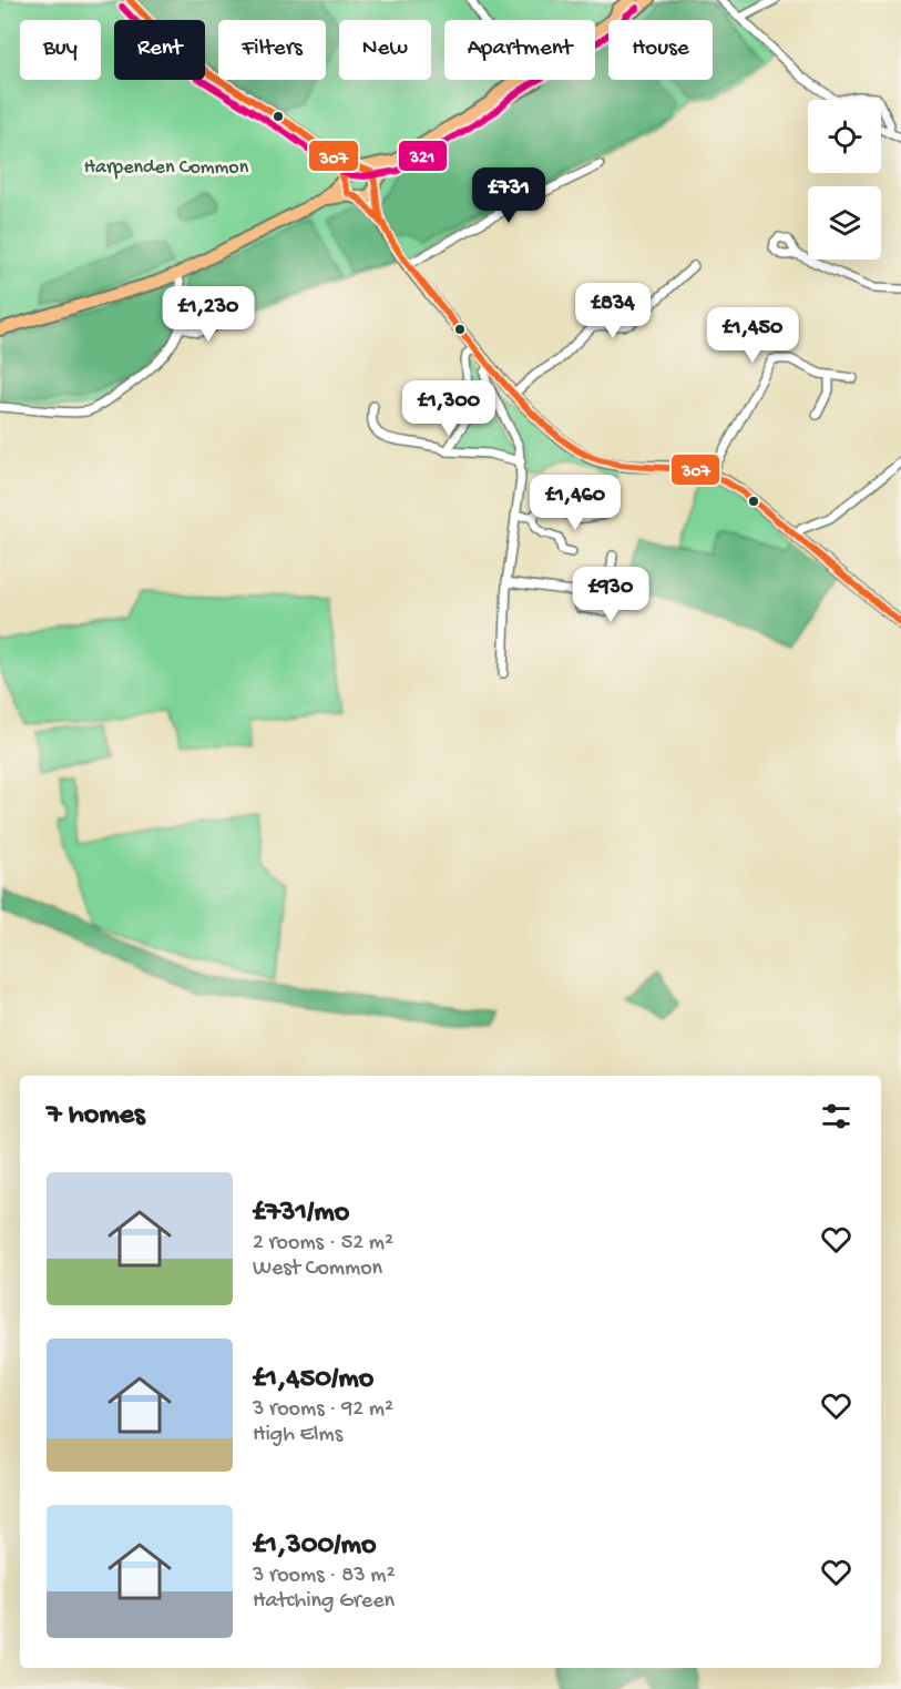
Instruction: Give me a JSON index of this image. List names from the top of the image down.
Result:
{
  "parks": ["Harpenden Common"],
  "lines": ["transit line 307", "transit line 321"],
  "page": {
    "chip": [
      "Buy",
      "Rent",
      "Filters",
      "New",
      "Apartment",
      "House"
    ],
    "price": [
      "£731",
      "£834",
      "£1,230",
      "£1,450",
      "£1,300",
      "£1,460",
      "£930"
    ],
    "heading": "7 homes",
    "list": [
      {
        "name": "£731/mo",
        "note": "2 rooms · 52 m² · West Common"
      },
      {
        "name": "£1,450/mo",
        "note": "3 rooms · 92 m² · High Elms"
      },
      {
        "name": "£1,300/mo",
        "note": "3 rooms · 83 m² · Hatching Green"
      }
    ]
  }
}
